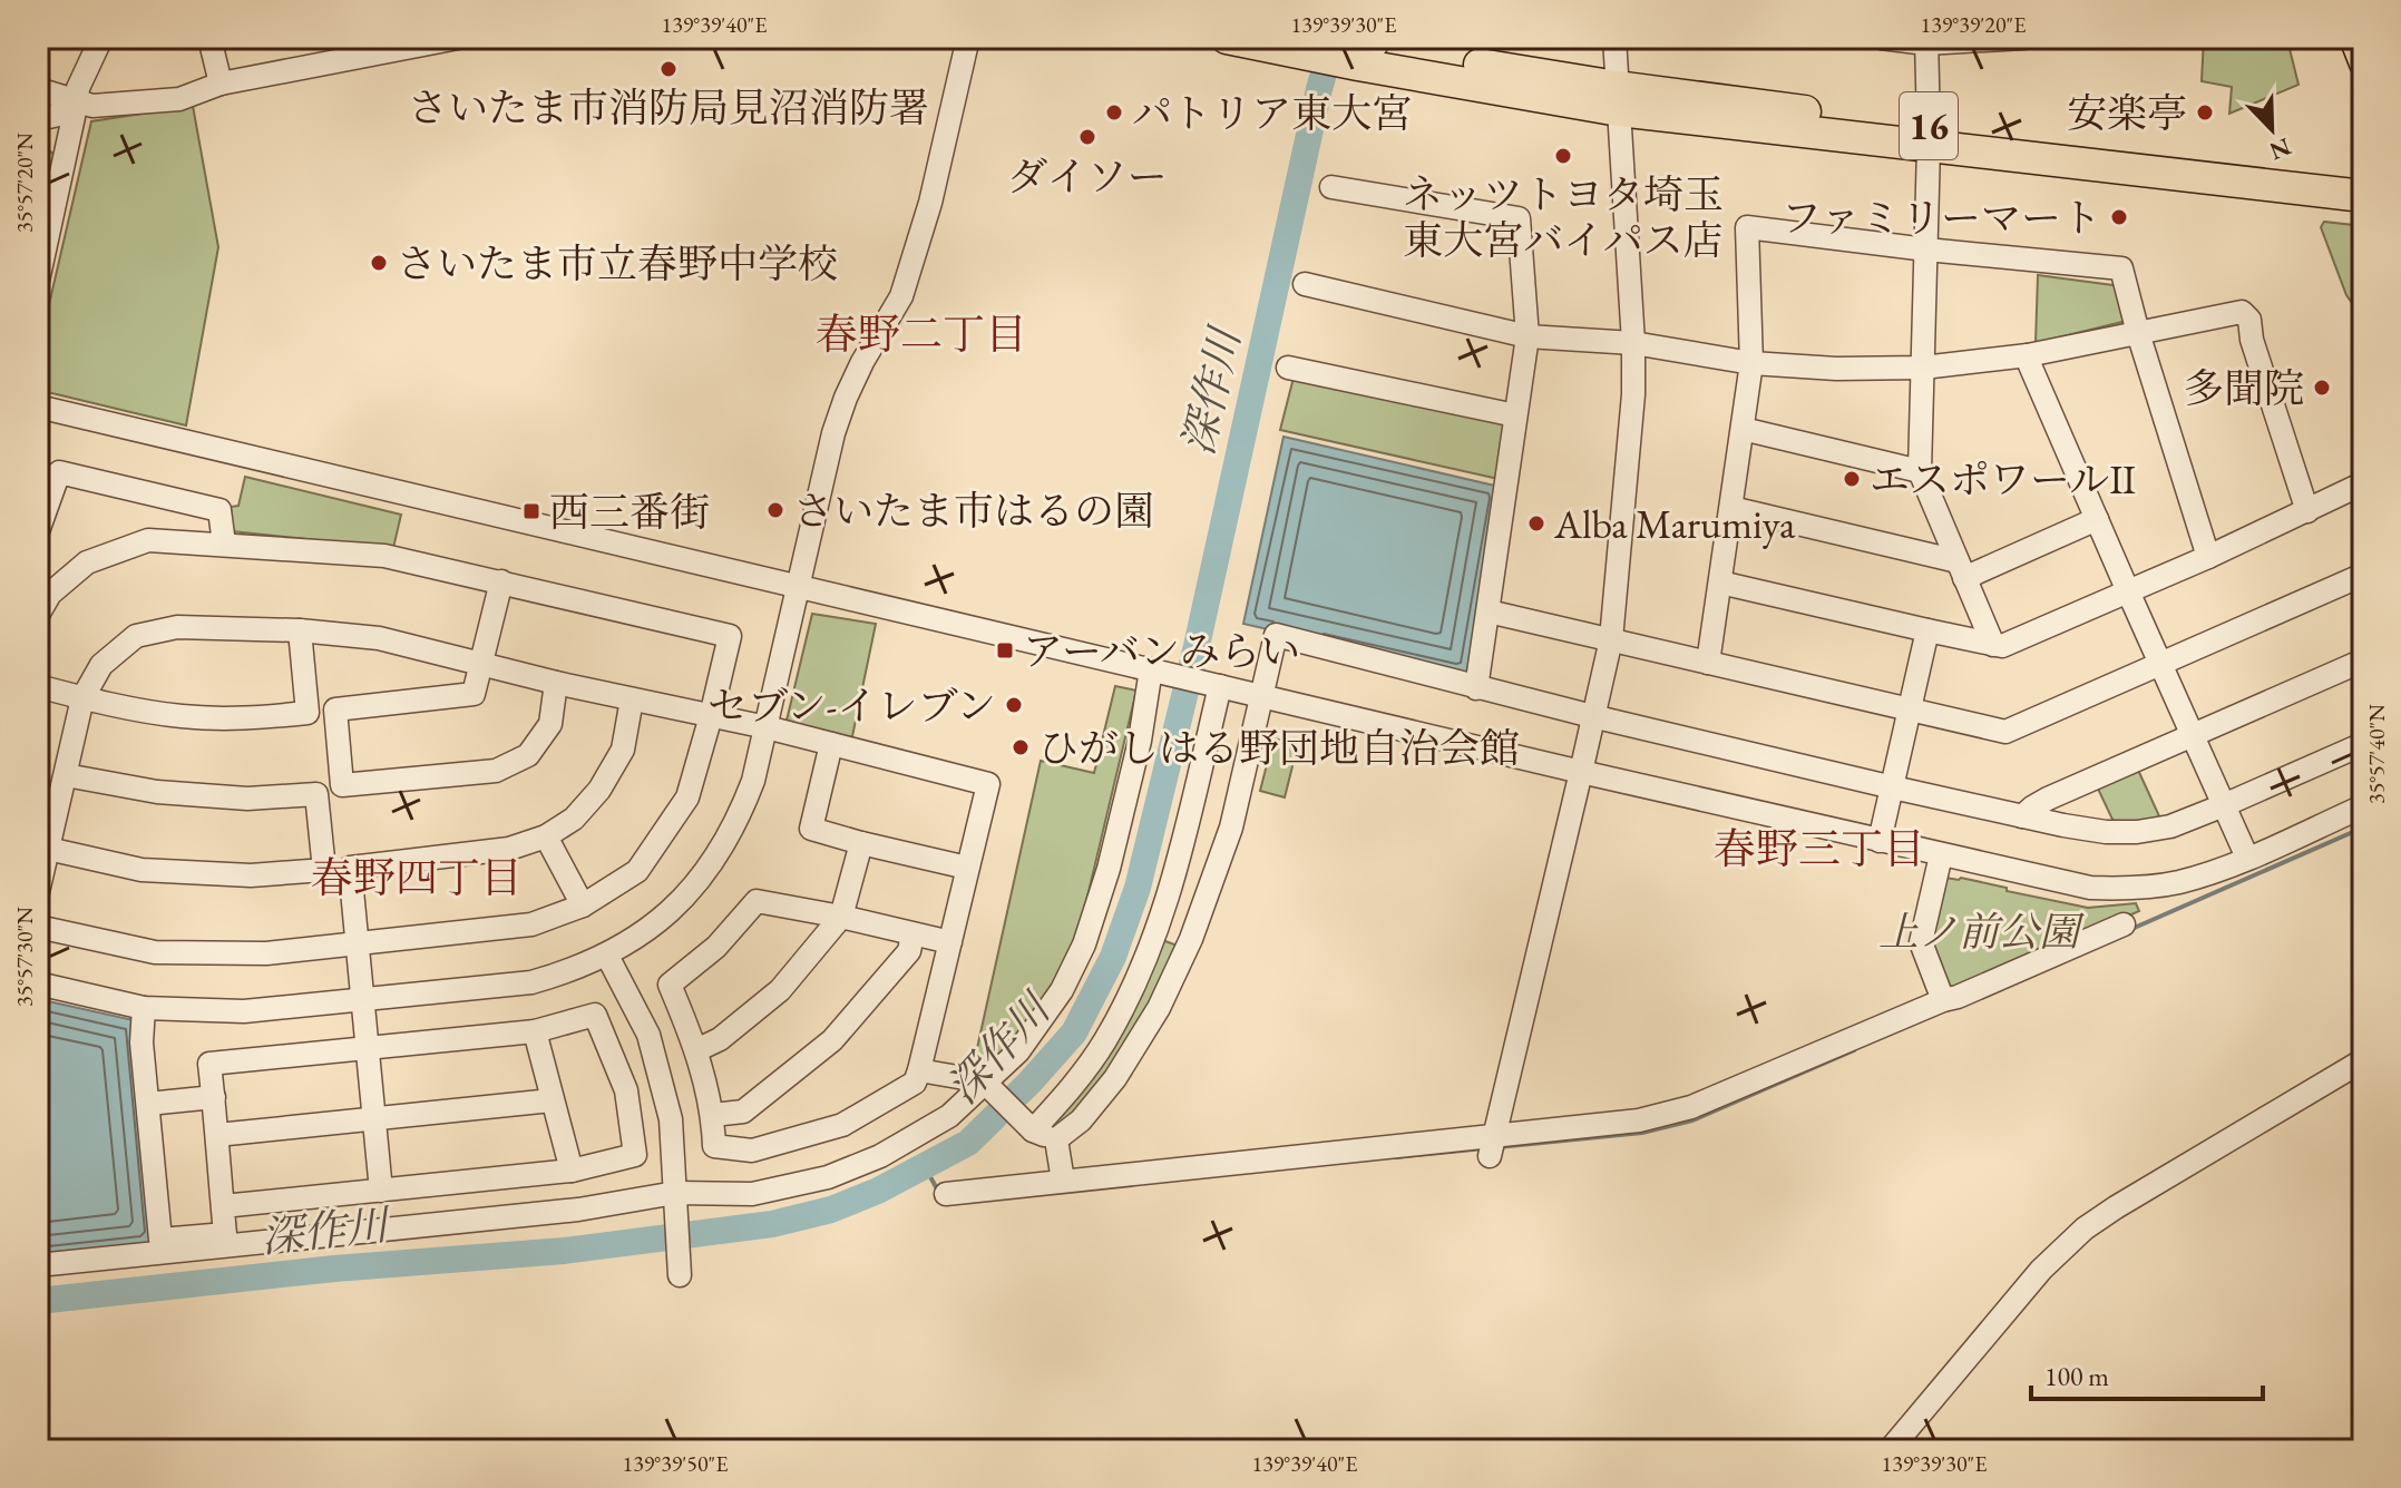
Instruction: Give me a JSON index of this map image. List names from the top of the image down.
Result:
{
  "streets": {
    "highway": ["16"]
  },
  "districts": ["春野二丁目", "春野三丁目", "春野四丁目"],
  "water": ["深作川"],
  "parks": ["上ノ前公園"],
  "places": {
    "other": [
      "さいたま市消防局見沼消防署",
      "パトリア東大宮",
      "安楽亭",
      "ダイソー",
      "ネッツトヨタ埼玉 東大宮バイパス店",
      "ファミリーマート",
      "さいたま市立春野中学校",
      "多聞院",
      "エスポワールⅡ",
      "さいたま市はるの園",
      "Alba Marumiya",
      "セブン-イレブン",
      "ひがしはる野団地自治会館"
    ],
    "transit": ["西三番街", "アーバンみらい"]
  },
  "scale_bar": "100 m",
  "north": "bottom right",
  "coordinates": [
    "139°39'40\"E",
    "139°39'30\"E",
    "139°39'20\"E",
    "35°57'20\"N",
    "35°57'40\"N",
    "35°57'30\"N",
    "139°39'50\"E"
  ]
}
